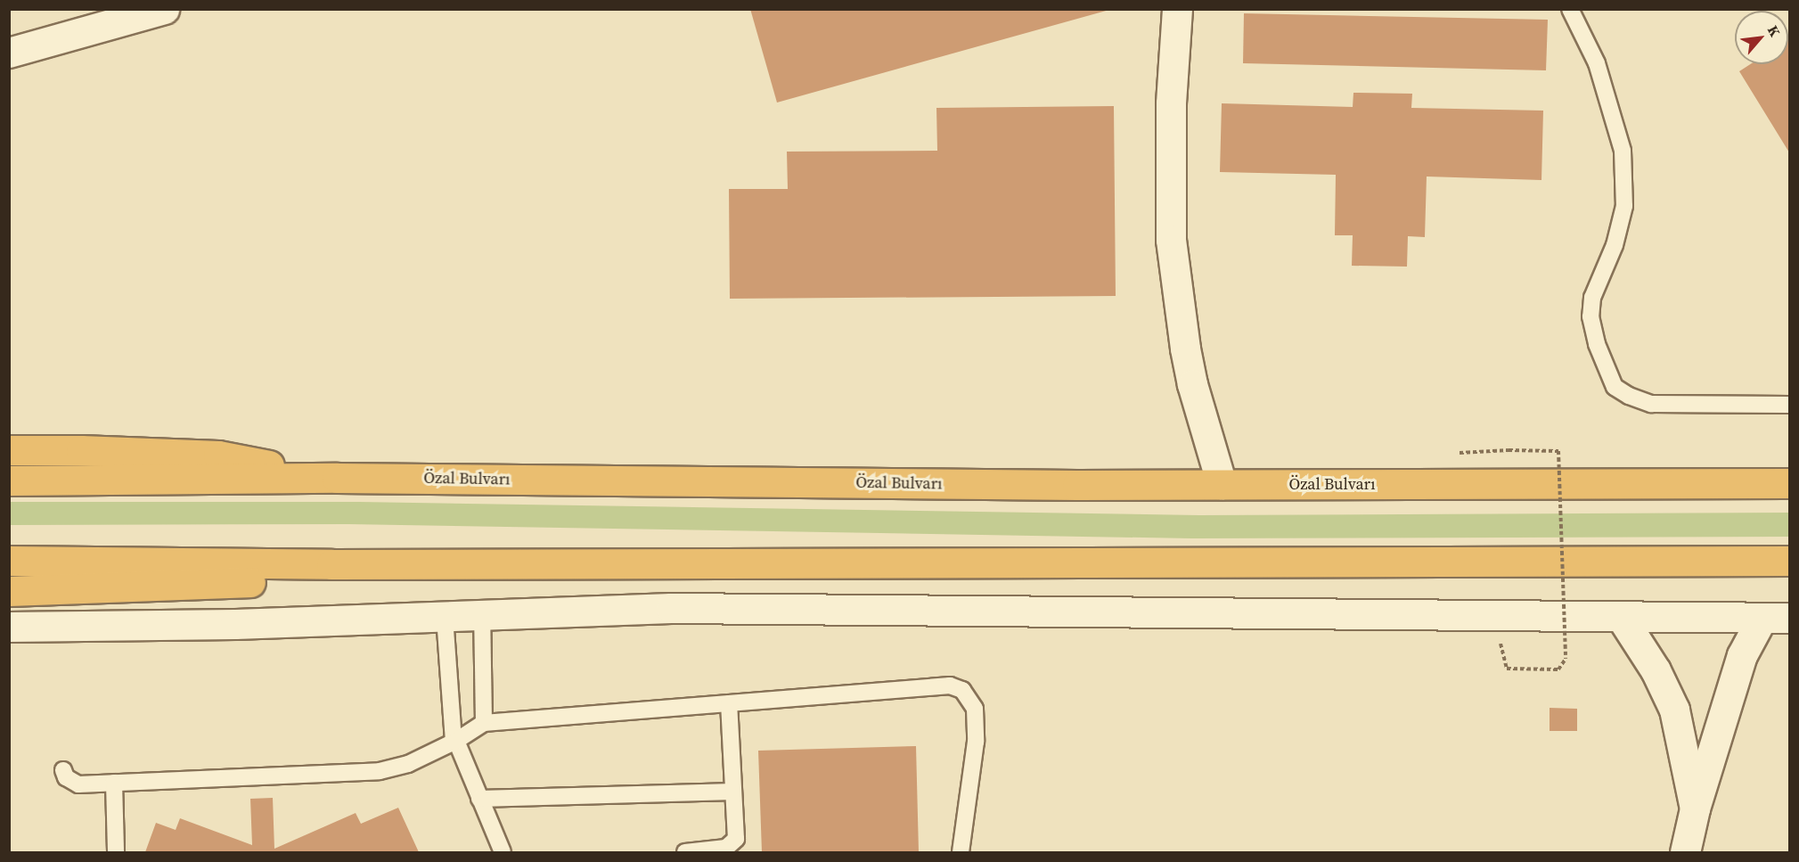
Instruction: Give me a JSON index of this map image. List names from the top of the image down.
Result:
{
  "streets": {
    "highway": ["Özal Bulvarı"]
  },
  "north": "top right"
}
